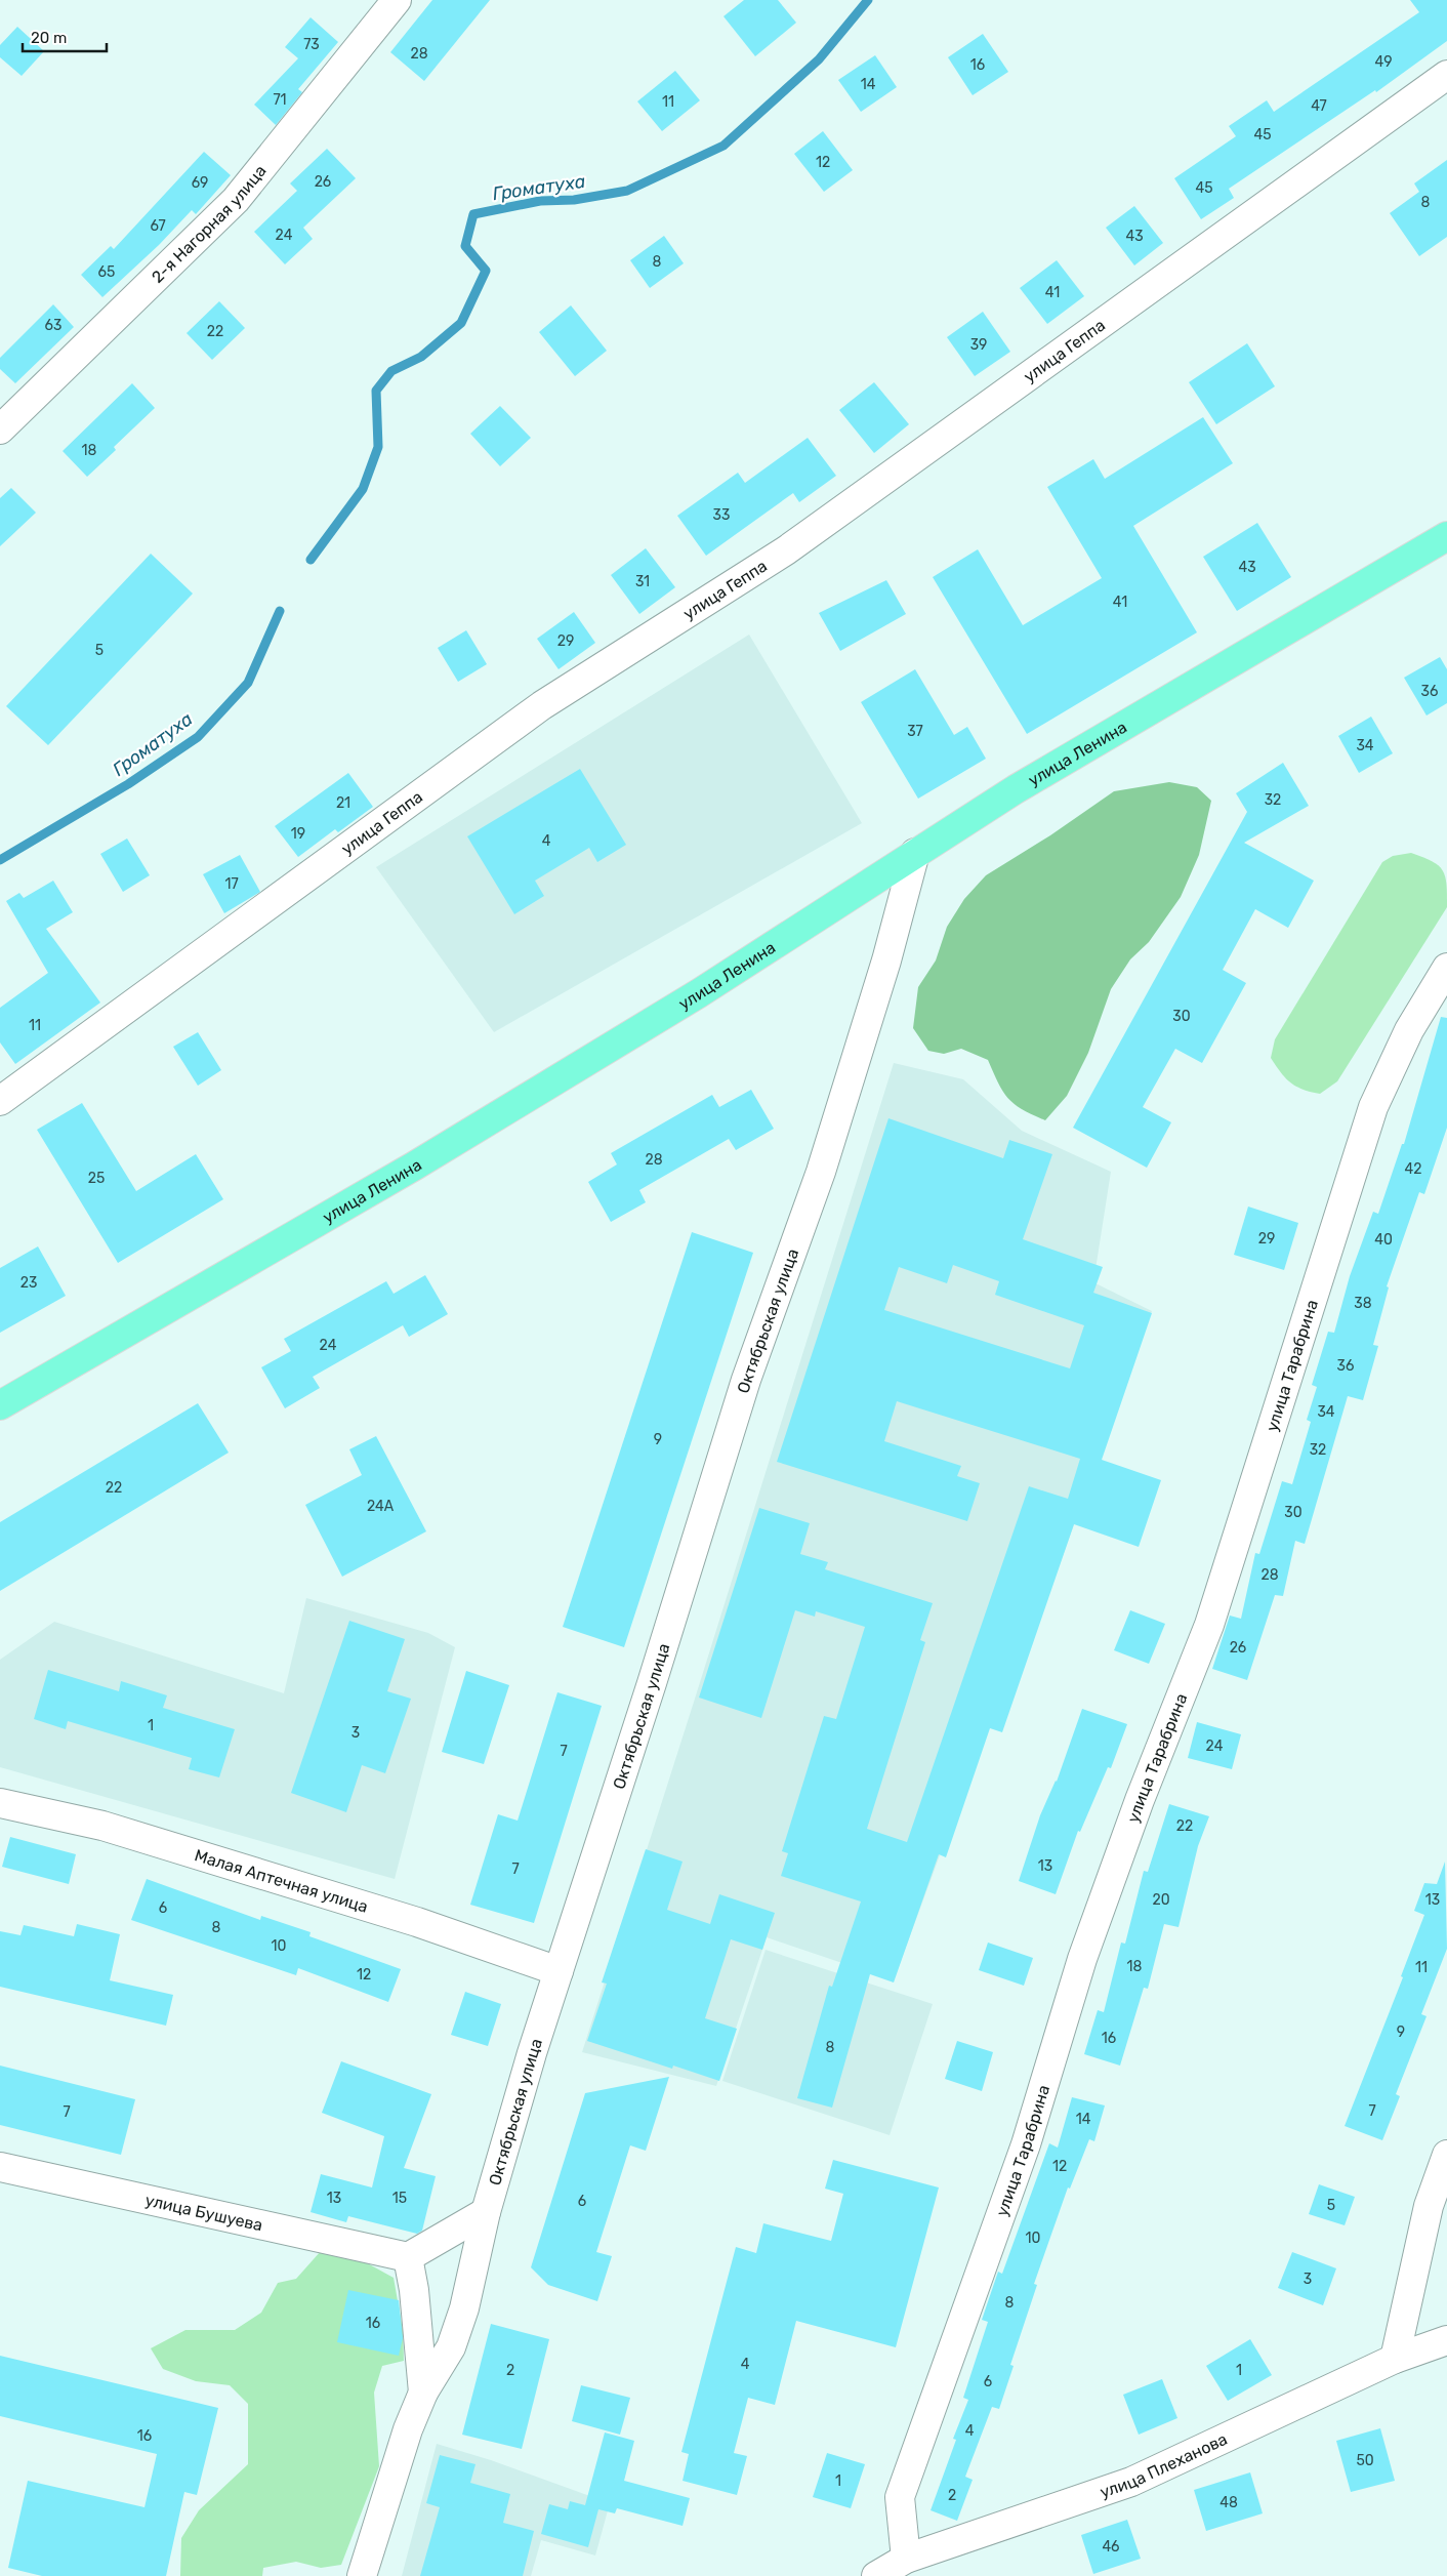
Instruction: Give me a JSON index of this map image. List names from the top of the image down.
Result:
{
  "streets": {
    "main road": ["улица Ленина"],
    "street": [
      "2-я Нагорная улица",
      "улица Геппа",
      "Октябрьская улица",
      "улица Тарабрина",
      "Малая Аптечная улица",
      "улица Бушуева",
      "улица Плеханова"
    ]
  },
  "crossings": [
    ["улица Ленина", "Октябрьская улица"],
    ["Октябрьская улица", "Малая Аптечная улица"],
    ["улица Тарабрина", "улица Плеханова"]
  ],
  "water": ["Громатуха"],
  "house_numbers": [
    "73",
    "28",
    "49",
    "16",
    "14",
    "71",
    "11",
    "47",
    "45",
    "12",
    "26",
    "69",
    "45",
    "8",
    "67",
    "24",
    "43",
    "8",
    "65",
    "41",
    "63",
    "22",
    "39",
    "18",
    "33",
    "43",
    "31",
    "41",
    "29",
    "5",
    "36",
    "37",
    "34",
    "32",
    "21",
    "19",
    "4",
    "17",
    "30",
    "11",
    "28",
    "42",
    "25",
    "29",
    "40",
    "23",
    "38",
    "24",
    "36",
    "34",
    "9",
    "32",
    "22",
    "24А",
    "30",
    "28",
    "26",
    "1",
    "3",
    "24",
    "7",
    "22",
    "13",
    "7",
    "20",
    "13",
    "6",
    "8",
    "10",
    "18",
    "11",
    "12",
    "9",
    "16",
    "8",
    "7",
    "7",
    "14",
    "12",
    "13",
    "15",
    "6",
    "5",
    "10",
    "3",
    "8",
    "16",
    "4",
    "2",
    "1",
    "6",
    "4",
    "16",
    "50",
    "1",
    "2",
    "48",
    "46"
  ],
  "scale_bar": "20 m"
}
